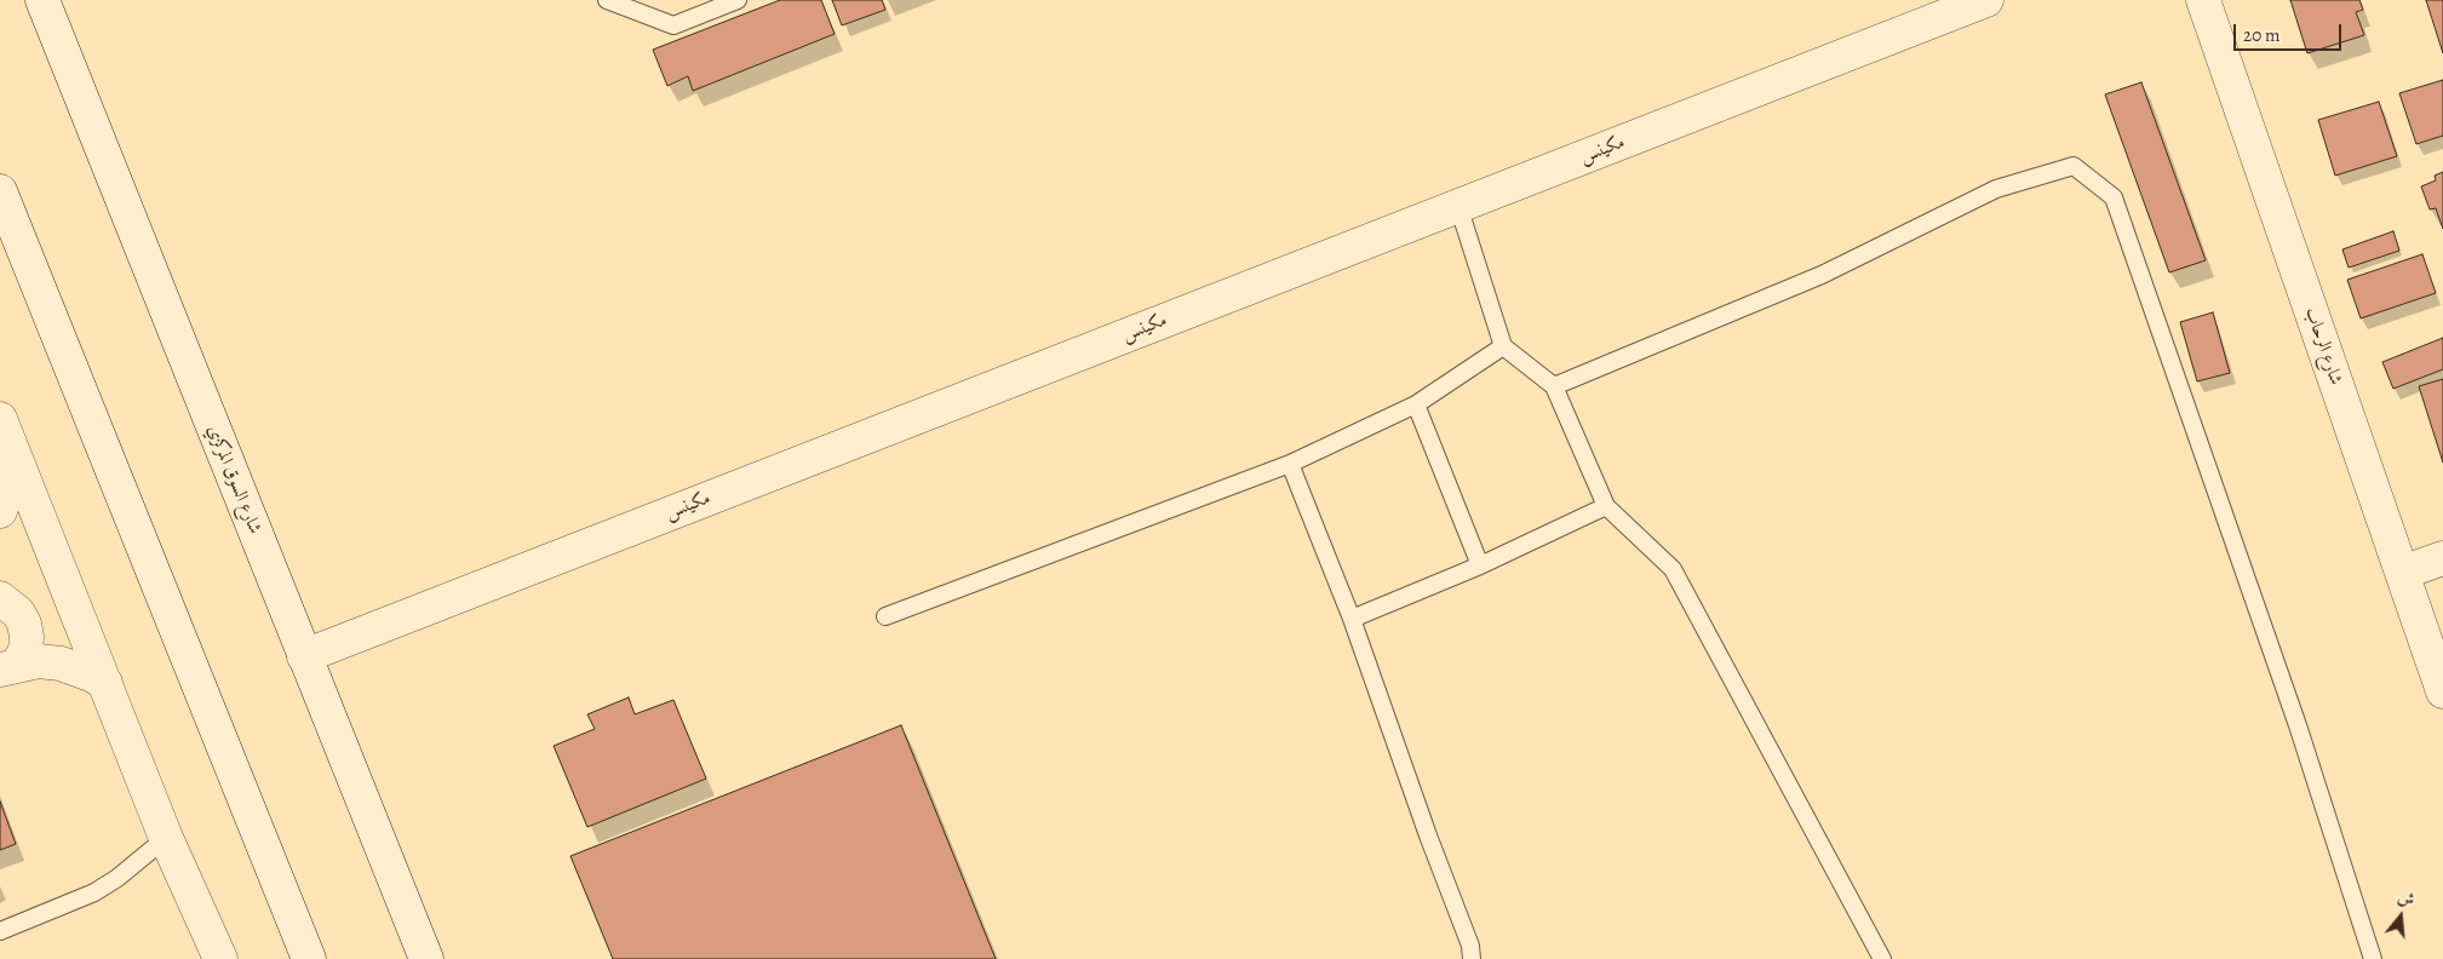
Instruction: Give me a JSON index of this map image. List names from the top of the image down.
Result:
{
  "streets": {
    "street": ["مكينس", "شارع الرحاب", "شارع السوق المركزي"]
  },
  "crossings": [
    ["مكينس", "شارع السوق المركزي"]
  ],
  "scale_bar": "20 m",
  "north": "top"
}
